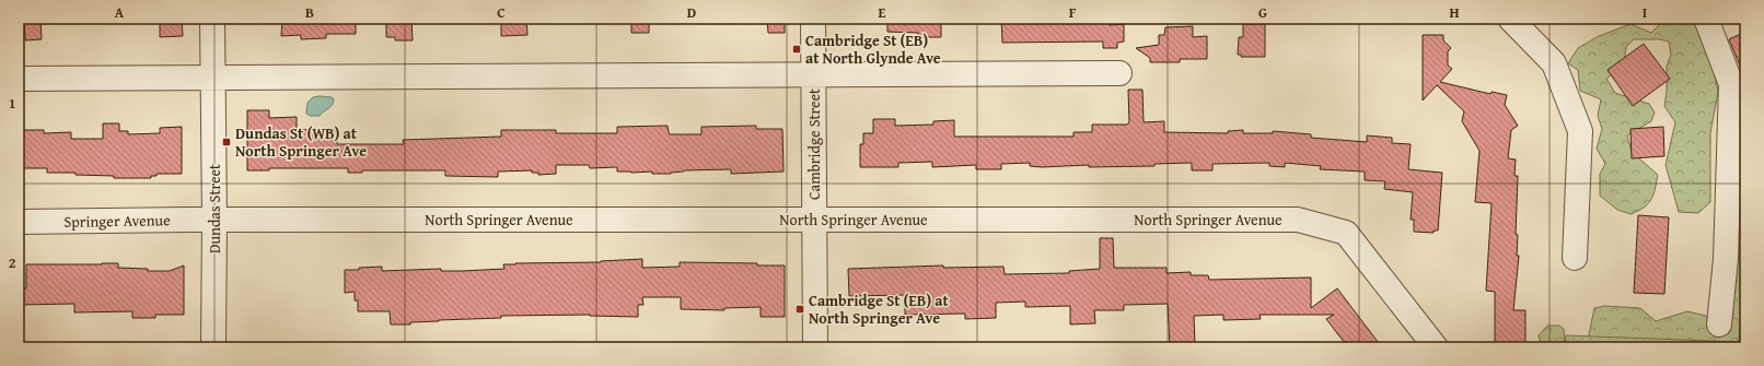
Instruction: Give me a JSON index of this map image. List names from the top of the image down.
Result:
{
  "streets": {
    "street": [
      "Cambridge Street",
      "Dundas Street",
      "North Springer Avenue",
      "Springer Avenue"
    ]
  },
  "crossings": [
    ["Cambridge Street", "North Springer Avenue"],
    ["Dundas Street", "North Springer Avenue"],
    ["Dundas Street", "Springer Avenue"],
    ["North Springer Avenue", "Springer Avenue"]
  ],
  "places": {
    "transit": ["Cambridge St (EB) at North Glynde Ave", "Dundas St (WB) at North Springer Ave", "Cambridge St (EB) at North Springer Ave"]
  },
  "grid": {
    "columns": [
      "A",
      "B",
      "C",
      "D",
      "E",
      "F",
      "G",
      "H",
      "I"
    ],
    "rows": ["1", "2"]
  }
}
